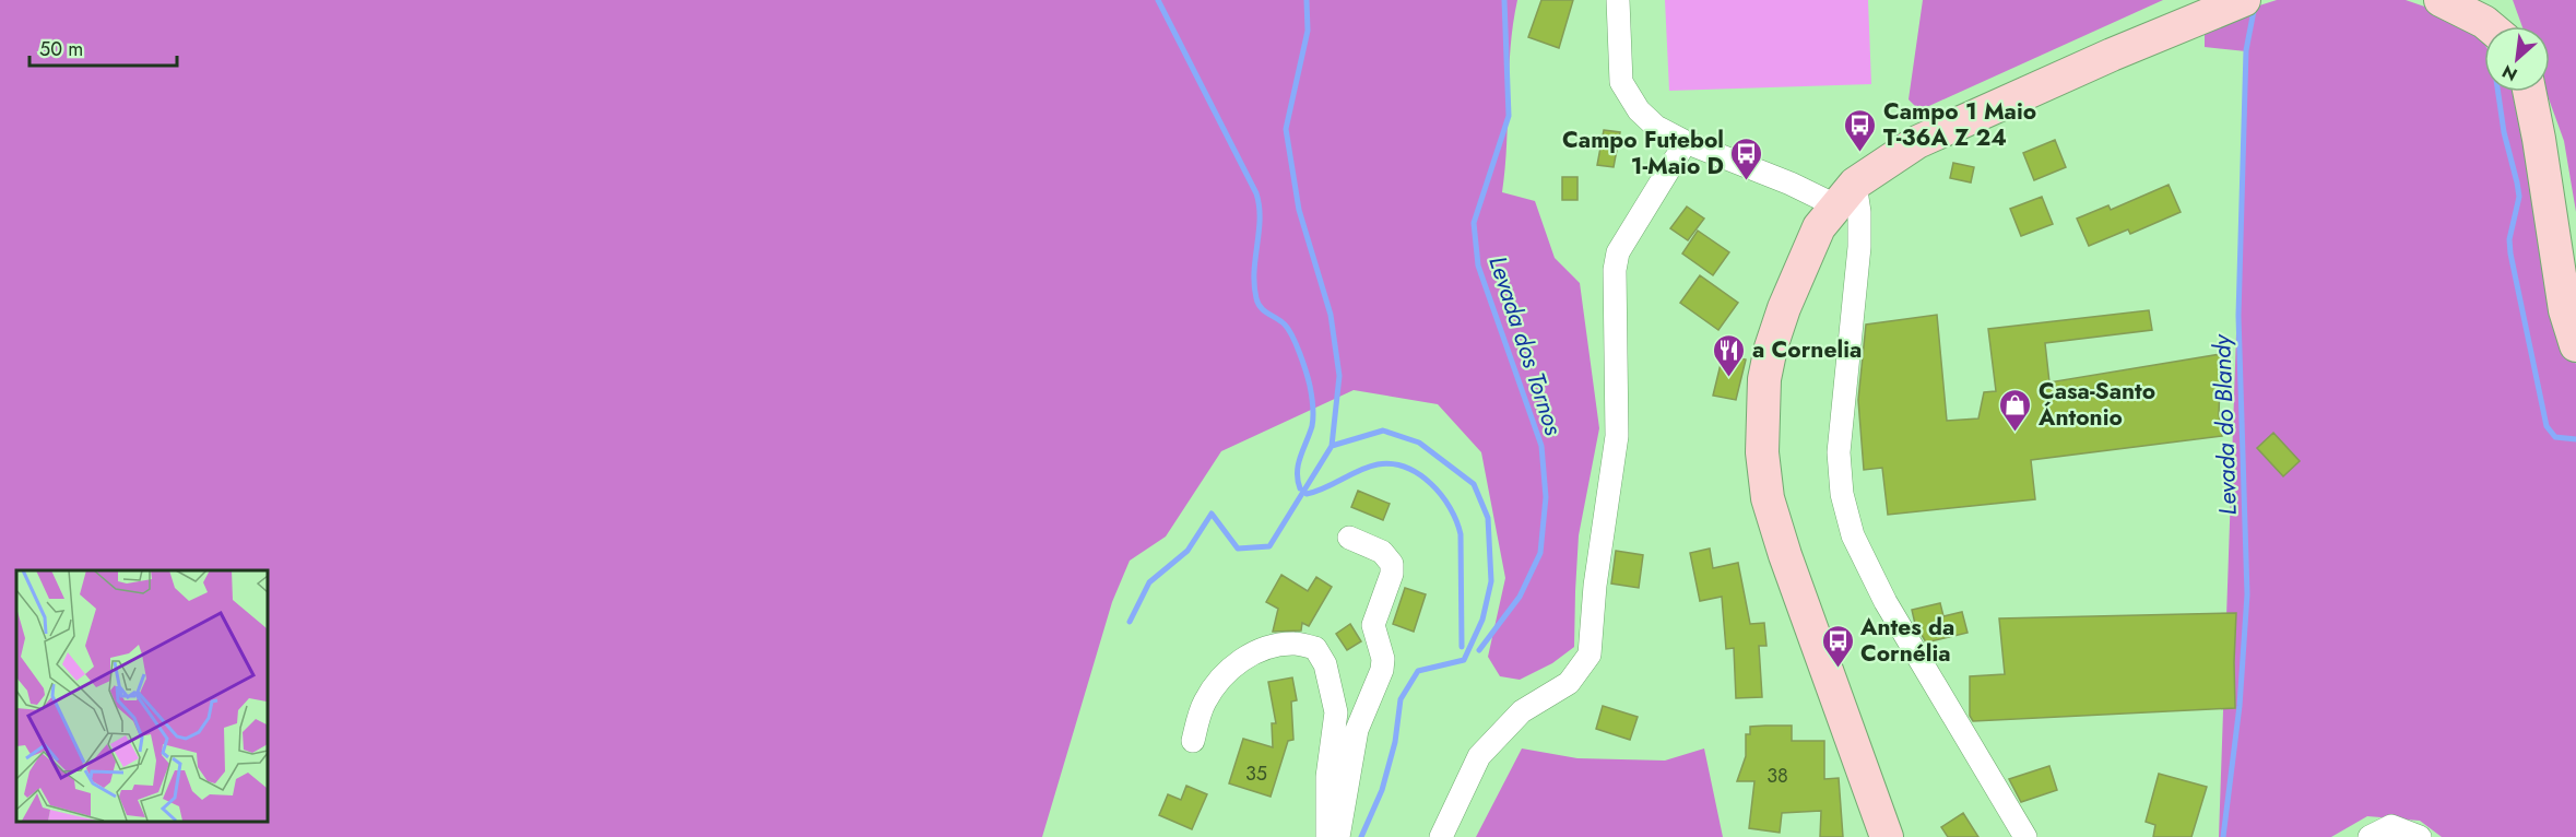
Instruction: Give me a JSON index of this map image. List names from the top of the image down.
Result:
{
  "water": ["Levada dos Tornos", "Levada do Blandy"],
  "places": {
    "bus stop": ["Campo 1 Maio T-36A Z 24", "Campo Futebol 1-Maio D", "Antes da Cornélia"],
    "restaurant": ["a Cornelia"],
    "shop": ["Casa-Santo Ántonio"]
  },
  "house_numbers": ["35", "38"],
  "scale_bar": "50 m",
  "north": "bottom left"
}
